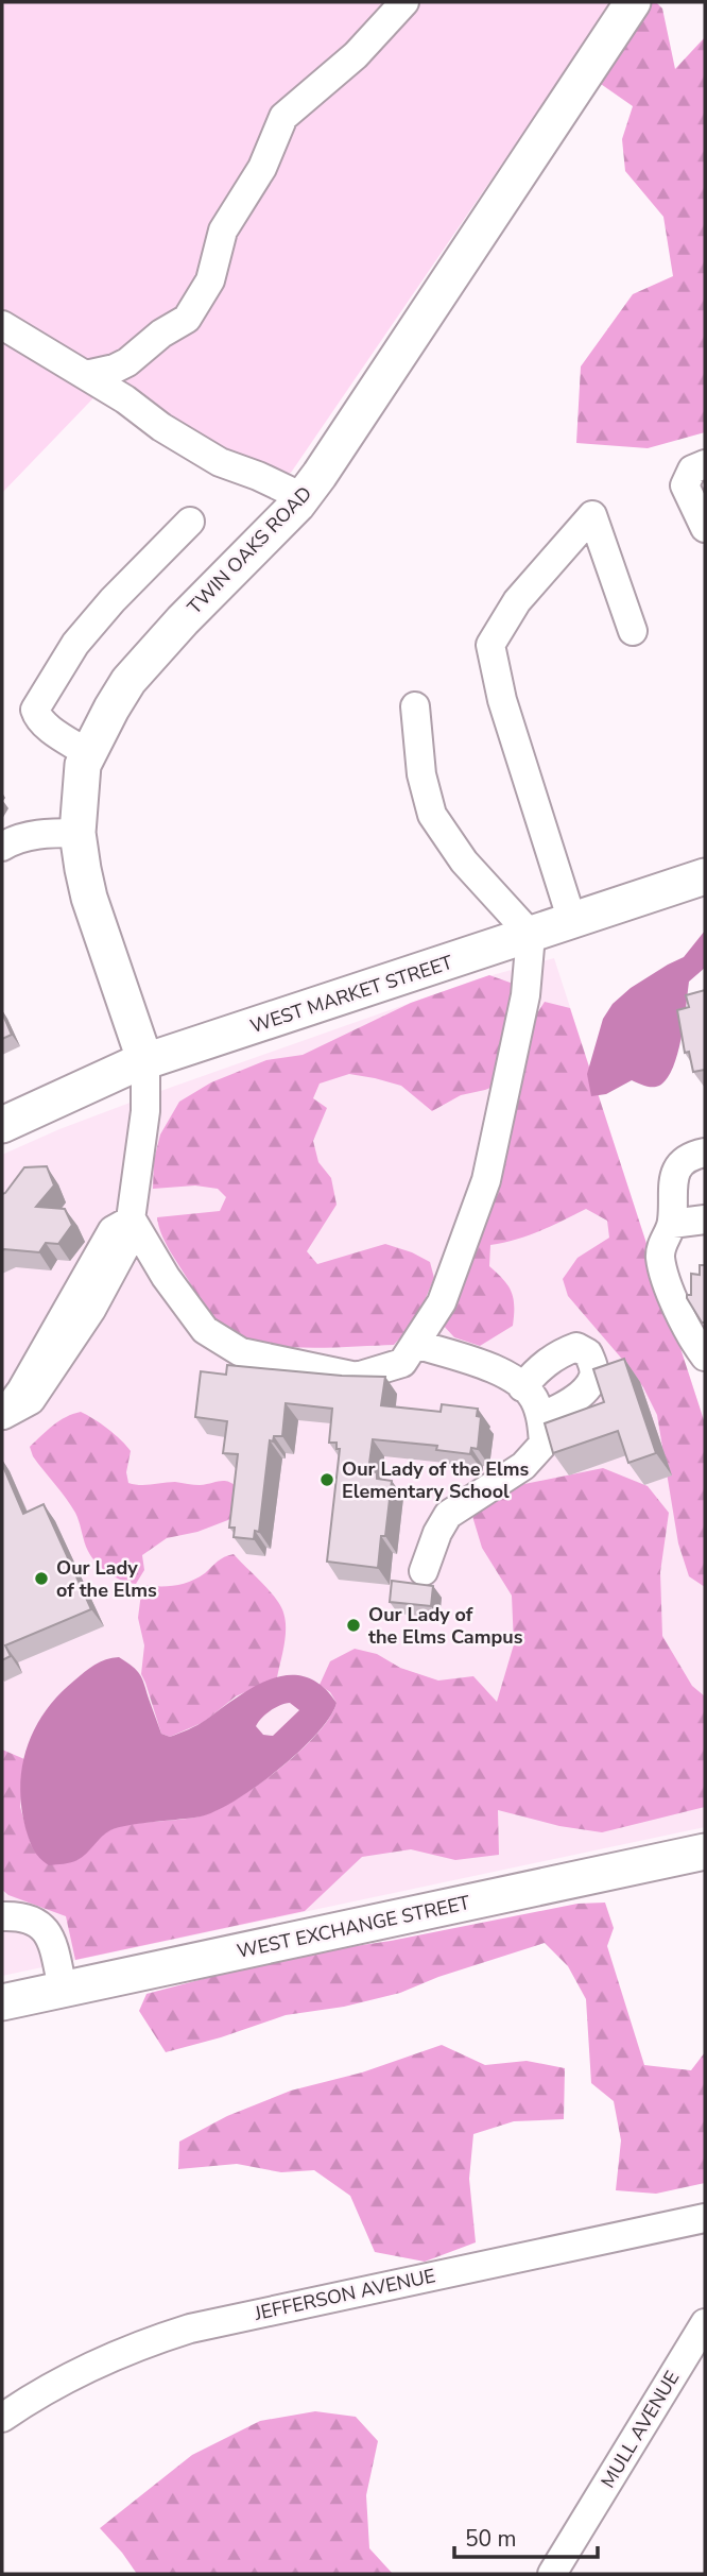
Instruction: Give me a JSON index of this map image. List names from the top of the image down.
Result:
{
  "streets": {
    "main road": ["TWIN OAKS ROAD", "WEST MARKET STREET", "WEST EXCHANGE STREET"],
    "street": ["JEFFERSON AVENUE", "MULL AVENUE"]
  },
  "crossings": [
    ["TWIN OAKS ROAD", "WEST MARKET STREET"]
  ],
  "places": ["Our Lady of the Elms Elementary School", "Our Lady of the Elms", "Our Lady of the Elms Campus"],
  "scale_bar": "50 m"
}
